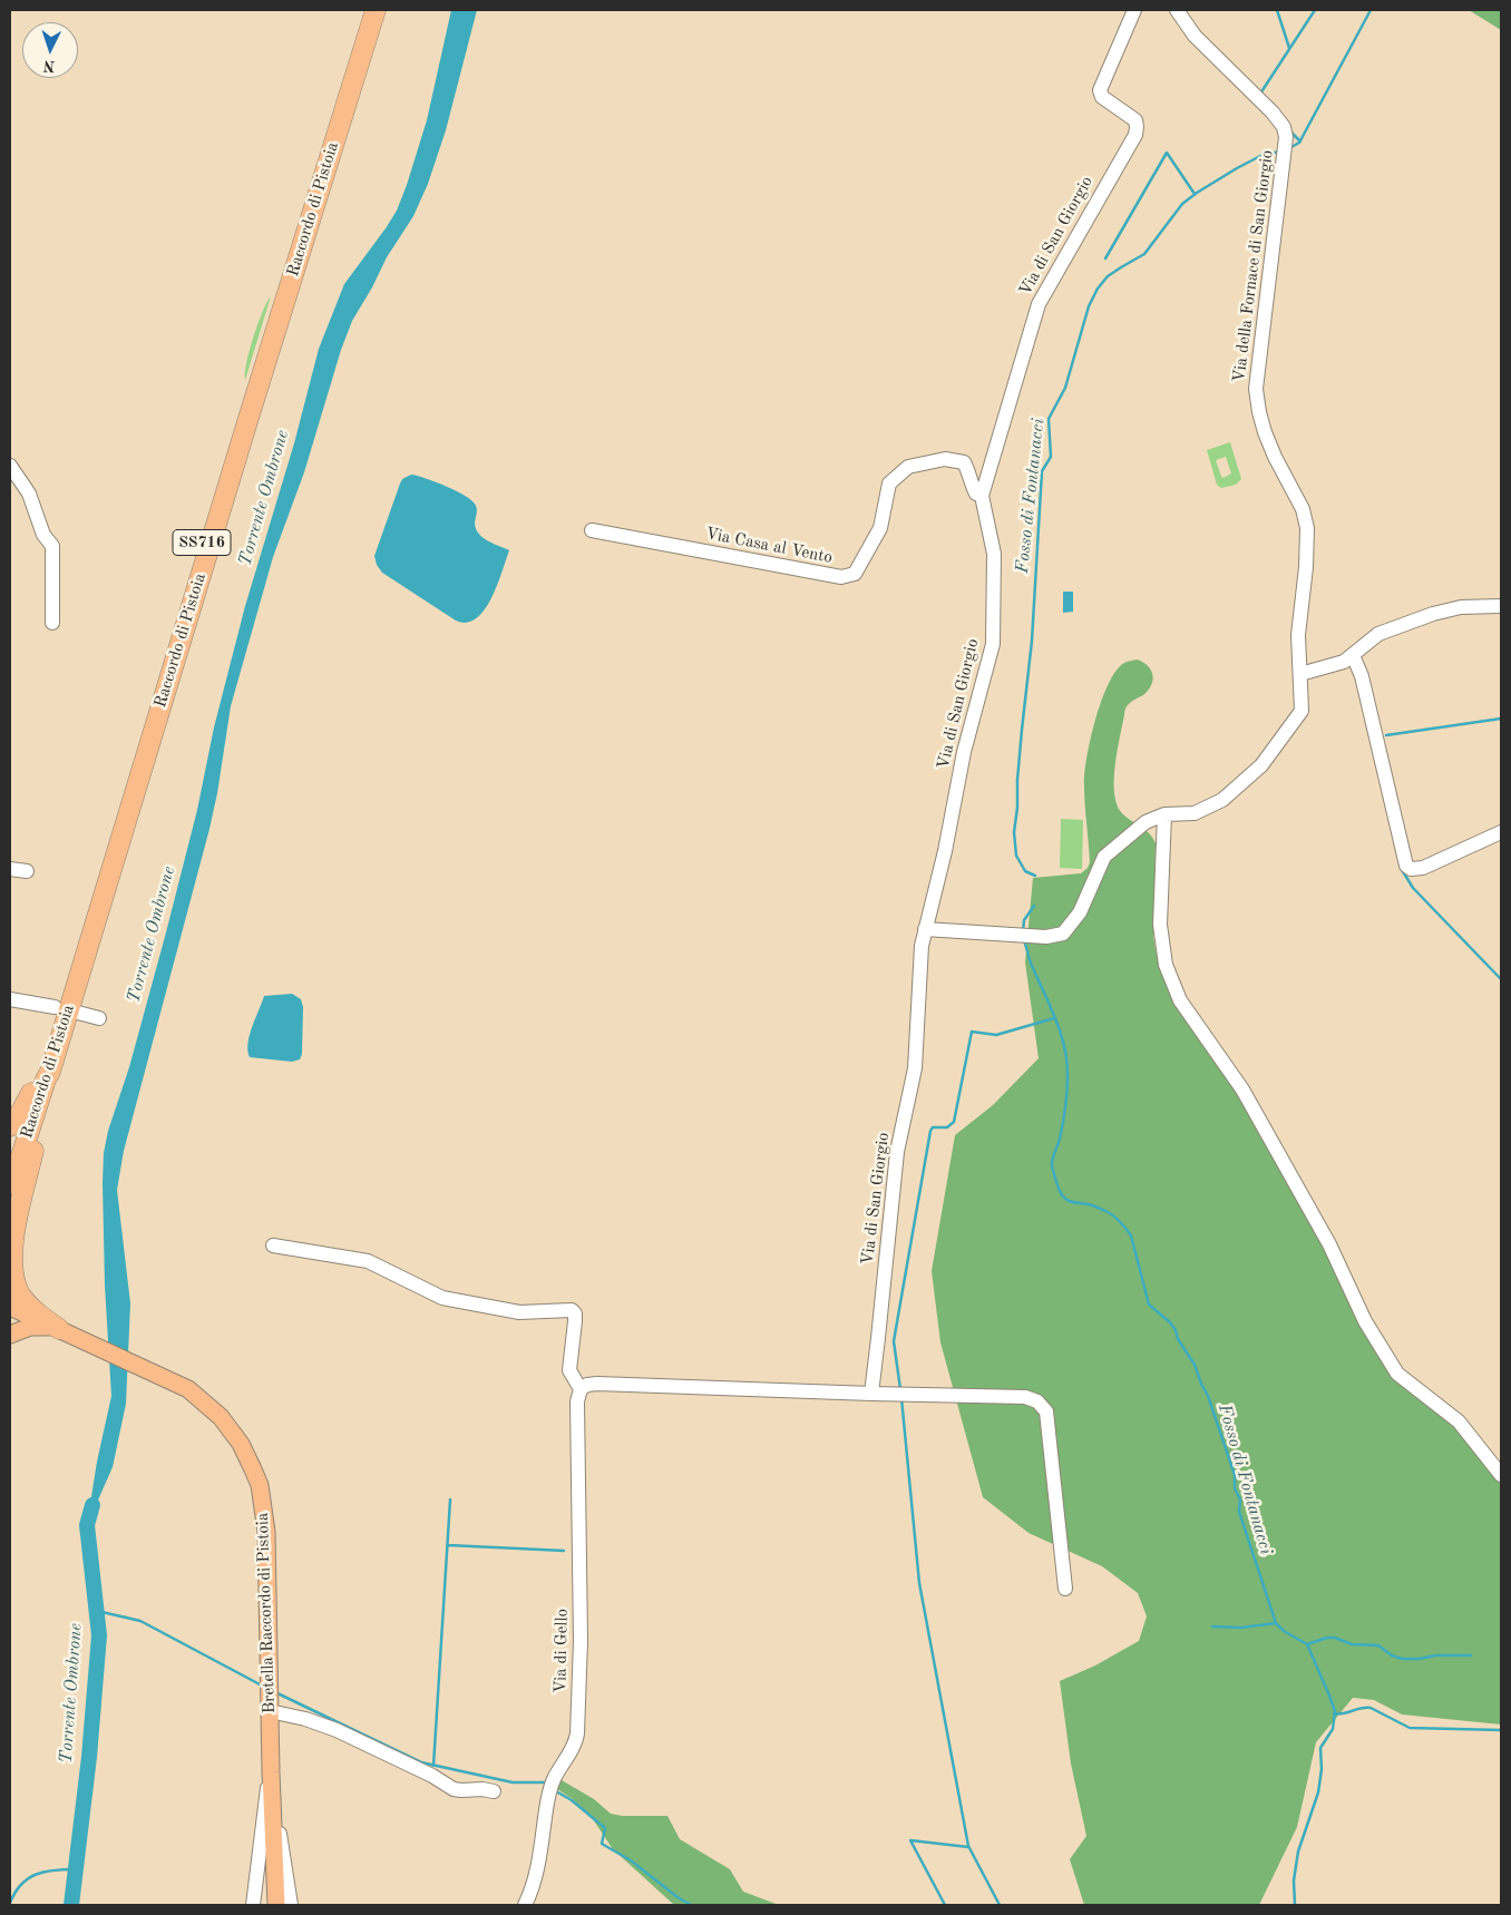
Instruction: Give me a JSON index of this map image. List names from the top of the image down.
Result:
{
  "streets": {
    "highway": ["Raccordo di Pistoia", "SS716"],
    "main road": ["Bretella Raccordo di Pistoia"],
    "street": [
      "Via di San Giorgio",
      "Via della Fornace di San Giorgio",
      "Via Casa al Vento",
      "Via di Gello"
    ]
  },
  "crossings": [
    ["Via di San Giorgio", "Via Casa al Vento"]
  ],
  "water": ["Fosso di Fontanacci", "Torrente Ombrone"],
  "north": "bottom"
}
